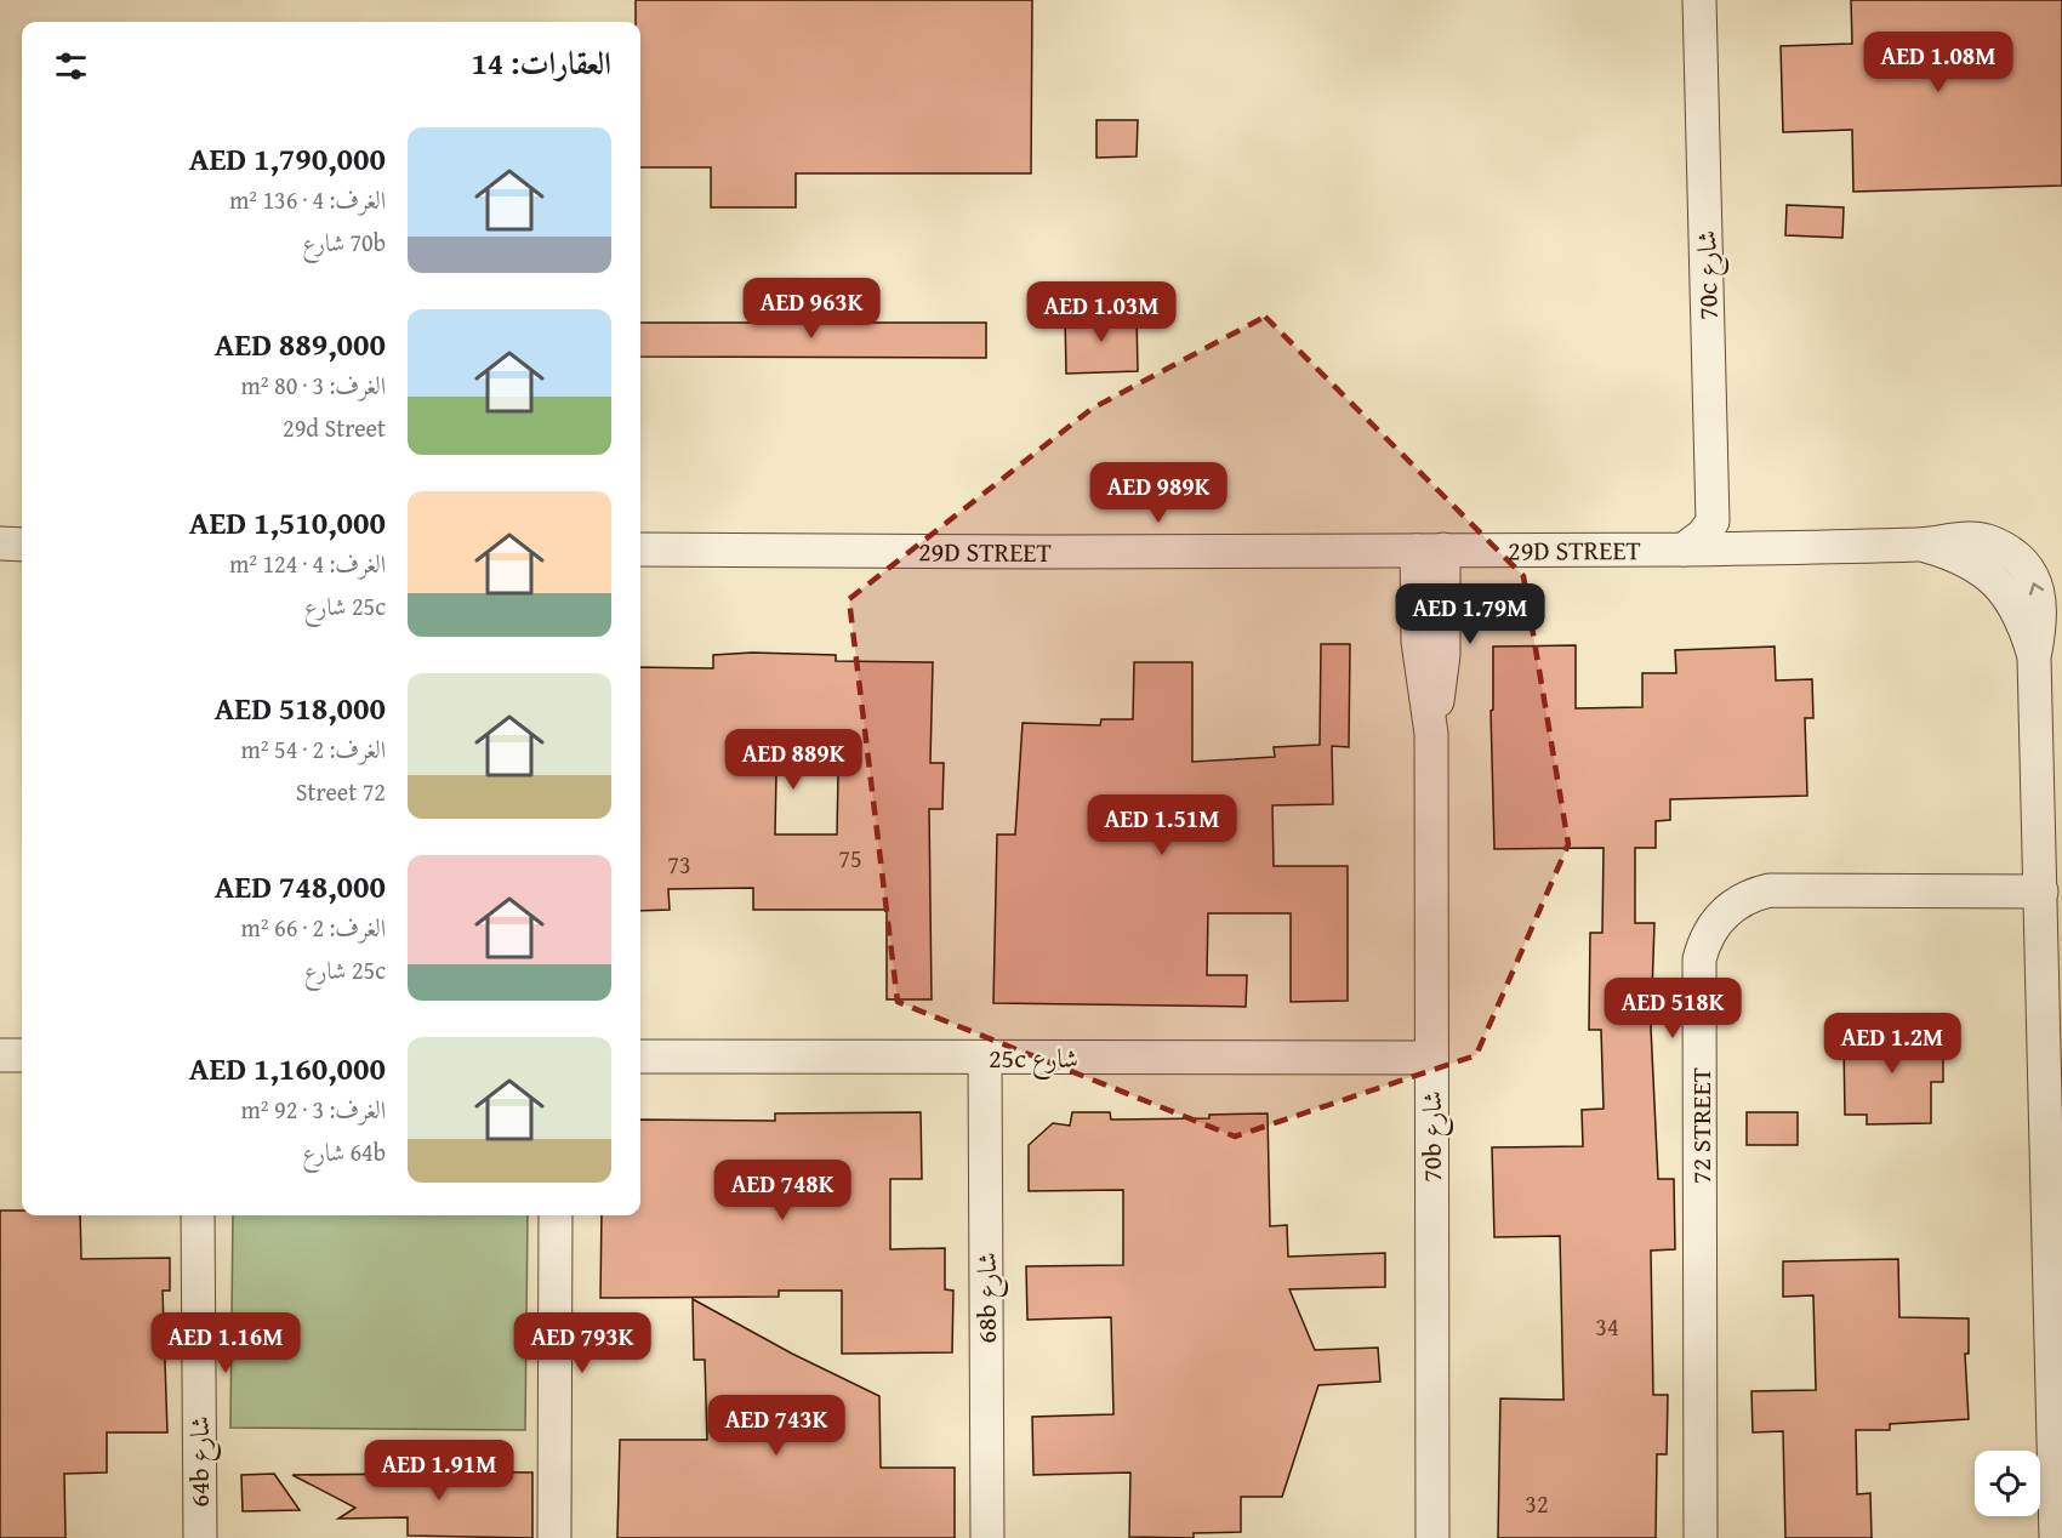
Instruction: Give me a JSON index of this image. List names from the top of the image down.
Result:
{
  "streets": {
    "street": [
      "70c شارع",
      "29D STREET",
      "25c شارع",
      "72 STREET",
      "70b شارع",
      "68b شارع",
      "64b شارع"
    ]
  },
  "crossings": [
    ["70c شارع", "29D STREET"],
    ["29D STREET", "72 STREET"],
    ["29D STREET", "70b شارع"],
    ["25c شارع", "70b شارع"],
    ["25c شارع", "68b شارع"]
  ],
  "house_numbers": [
    "75",
    "73",
    "34",
    "32"
  ],
  "page": {
    "heading": "العقارات: 14",
    "price": [
      "AED 1.08M",
      "AED 963K",
      "AED 1.03M",
      "AED 989K",
      "AED 1.79M",
      "AED 889K",
      "AED 1.51M",
      "AED 518K",
      "AED 1.2M",
      "AED 748K",
      "AED 1.16M",
      "AED 793K",
      "AED 743K",
      "AED 1.91M"
    ],
    "list": [
      {
        "name": "AED 1,790,000",
        "note": "الغرف: 4 · 136 m² · 70b شارع"
      },
      {
        "name": "AED 889,000",
        "note": "الغرف: 3 · 80 m² · 29d Street"
      },
      {
        "name": "AED 1,510,000",
        "note": "الغرف: 4 · 124 m² · 25c شارع"
      },
      {
        "name": "AED 518,000",
        "note": "الغرف: 2 · 54 m² · 72 Street"
      },
      {
        "name": "AED 748,000",
        "note": "الغرف: 2 · 66 m² · 25c شارع"
      },
      {
        "name": "AED 1,160,000",
        "note": "الغرف: 3 · 92 m² · 64b شارع"
      }
    ]
  }
}
